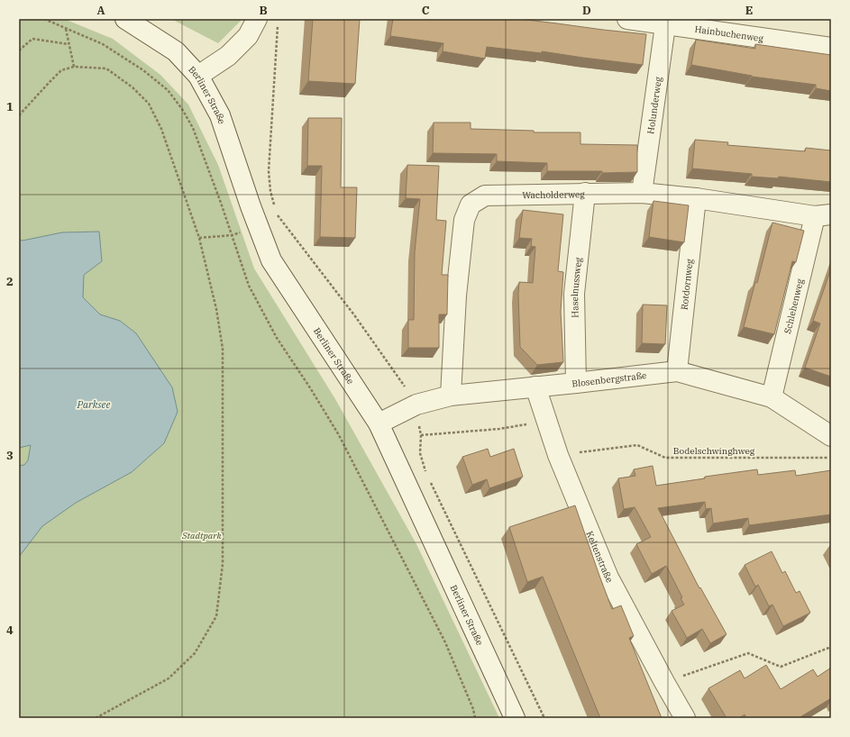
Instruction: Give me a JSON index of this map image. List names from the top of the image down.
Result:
{
  "streets": {
    "street": [
      "Hainbuchenweg",
      "Berliner Straße",
      "Holunderweg",
      "Wacholderweg",
      "Rotdornweg",
      "Haselnussweg",
      "Schlehenweg",
      "Blosenbergstraße",
      "Keltenstraße"
    ],
    "path": ["Bodelschwinghweg"]
  },
  "crossings": [
    ["Hainbuchenweg", "Holunderweg"],
    ["Berliner Straße", "Blosenbergstraße"],
    ["Holunderweg", "Wacholderweg"],
    ["Wacholderweg", "Rotdornweg"],
    ["Wacholderweg", "Haselnussweg"],
    ["Wacholderweg", "Schlehenweg"],
    ["Wacholderweg", "Blosenbergstraße"],
    ["Rotdornweg", "Blosenbergstraße"],
    ["Haselnussweg", "Blosenbergstraße"],
    ["Schlehenweg", "Blosenbergstraße"],
    ["Blosenbergstraße", "Keltenstraße"],
    ["Bodelschwinghweg", "Keltenstraße"]
  ],
  "water": ["Parksee"],
  "parks": ["Stadtpark"],
  "grid": {
    "columns": [
      "A",
      "B",
      "C",
      "D",
      "E"
    ],
    "rows": [
      "1",
      "2",
      "3",
      "4"
    ]
  }
}
